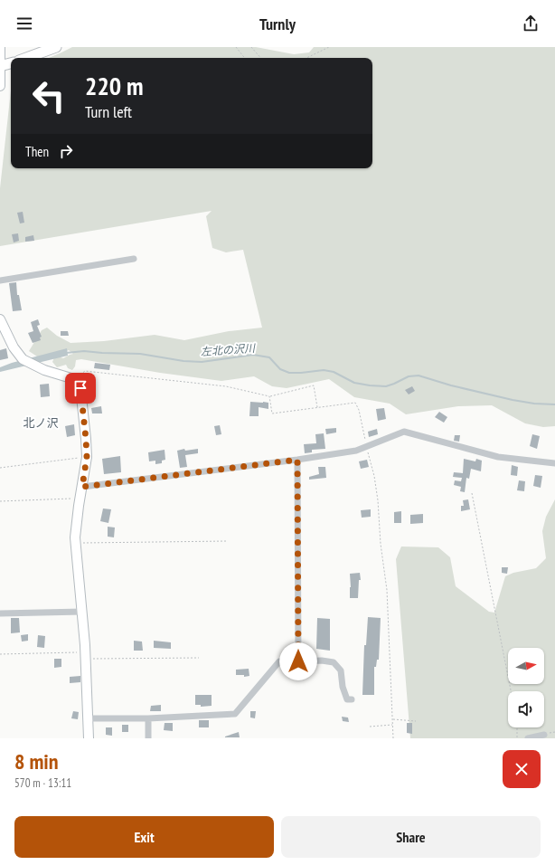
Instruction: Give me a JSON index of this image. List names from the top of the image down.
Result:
{
  "districts": ["北ノ沢"],
  "water": ["左北の沢川"],
  "north": "right",
  "page": {
    "header": "Turnly",
    "turn": ["220 m", "Turn left"],
    "then": "Then",
    "heading": ["8 min", "570 m · 13:11"],
    "buttons": ["Exit", "Share"]
  }
}
